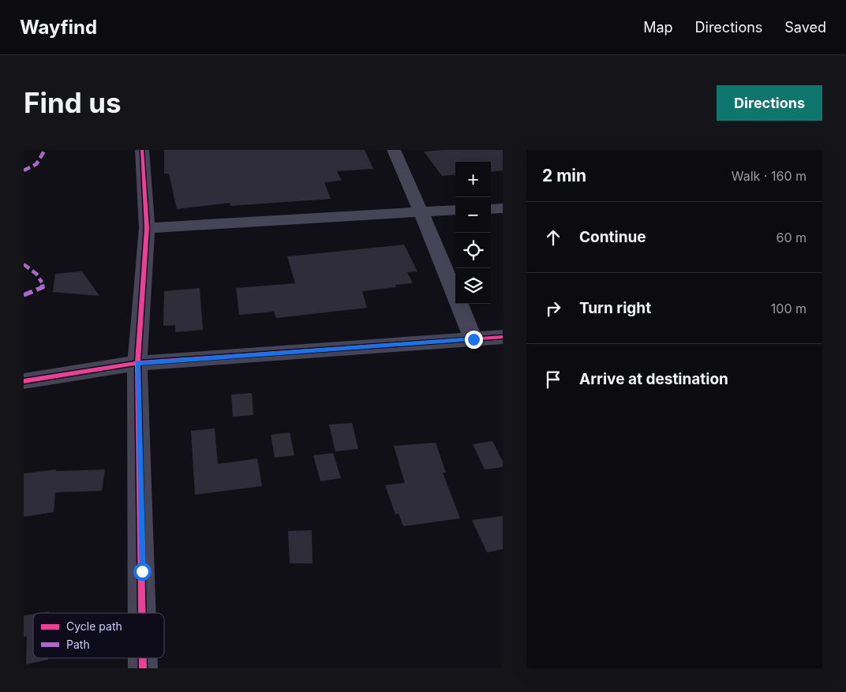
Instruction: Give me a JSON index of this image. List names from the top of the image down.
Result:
{
  "legend": ["Cycle path", "Path"],
  "page": {
    "header": "Wayfind",
    "nav": ["Map", "Directions", "Saved"],
    "buttons": "Directions",
    "title": "Find us",
    "heading": ["2 min", "Walk · 160 m"],
    "map_buttons": ["+", "−"],
    "list": [
      ["Continue", "60 m"],
      ["Turn right", "100 m"],
      "Arrive at destination"
    ]
  }
}
